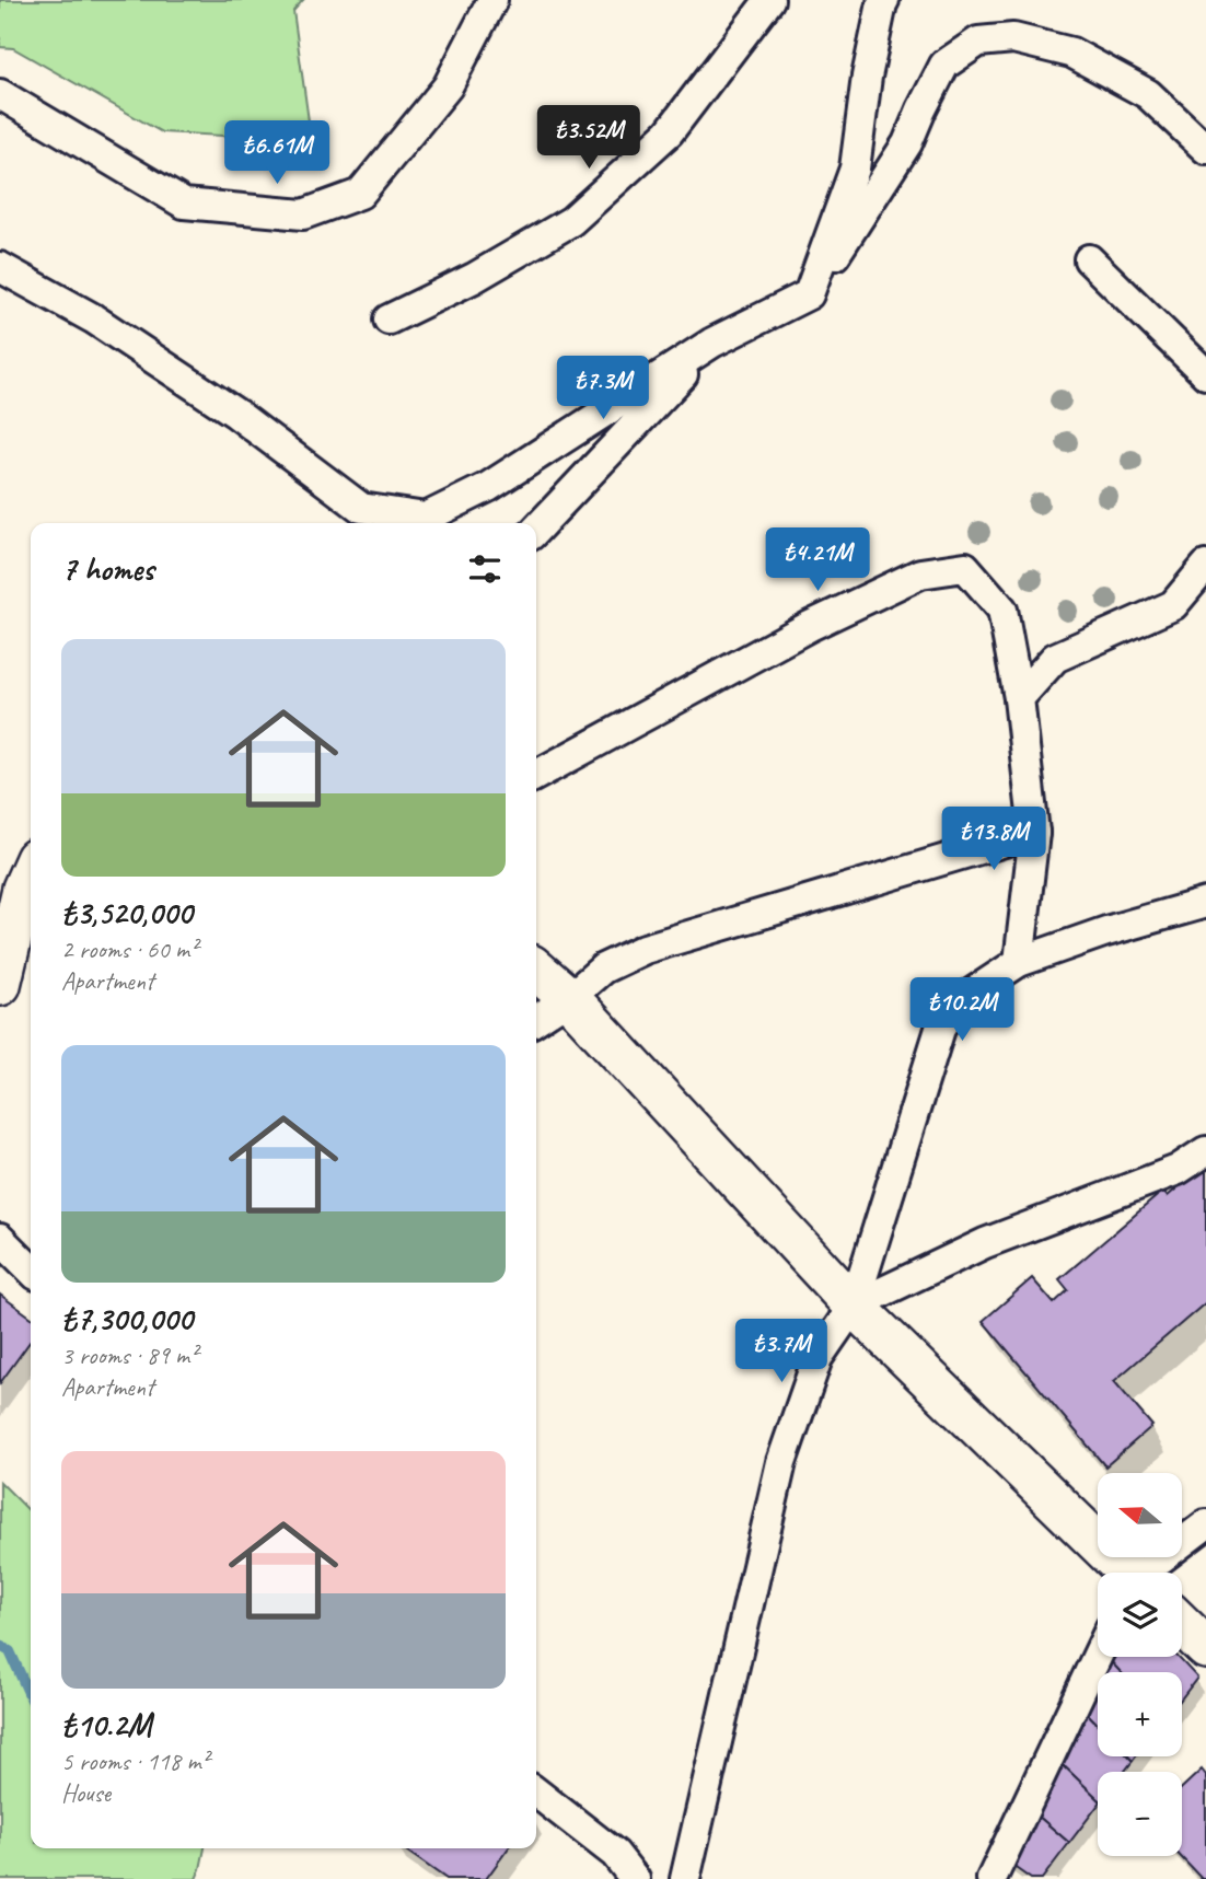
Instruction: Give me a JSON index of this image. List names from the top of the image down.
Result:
{
  "north": "left",
  "page": {
    "price": [
      "₺3.52M",
      "₺6.61M",
      "₺7.3M",
      "₺4.21M",
      "₺13.8M",
      "₺10.2M",
      "₺3.7M"
    ],
    "heading": "7 homes",
    "list": [
      {
        "name": "₺3,520,000",
        "note": "2 rooms · 60 m² · Apartment"
      },
      {
        "name": "₺7,300,000",
        "note": "3 rooms · 89 m² · Apartment"
      },
      {
        "name": "₺10.2M",
        "note": "5 rooms · 118 m² · House"
      }
    ],
    "map_buttons": ["+", "−"]
  }
}
